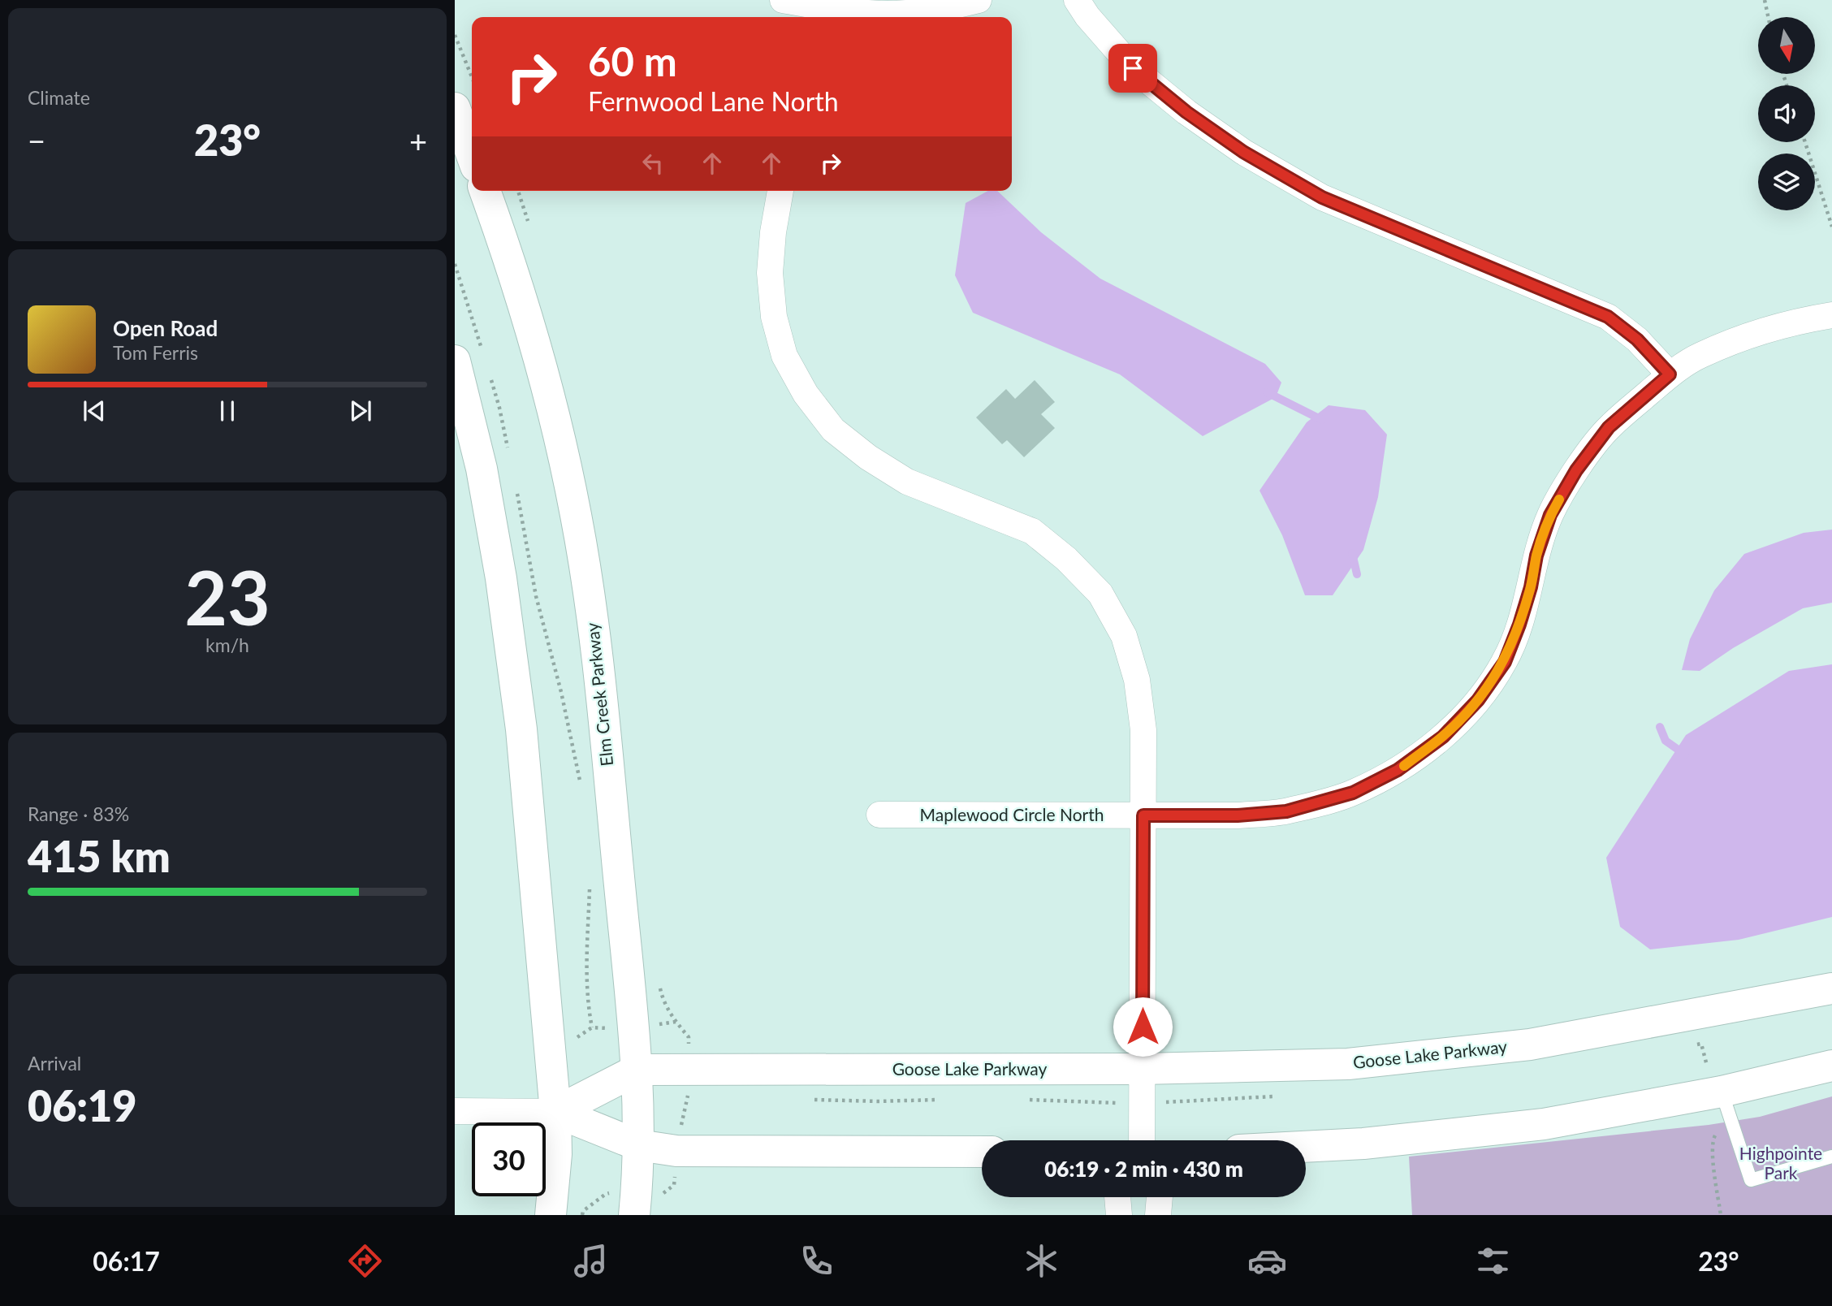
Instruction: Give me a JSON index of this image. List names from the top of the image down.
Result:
{
  "streets": {
    "street": ["Elm Creek Parkway", "Maplewood Circle North", "Goose Lake Parkway"]
  },
  "crossings": [
    ["Elm Creek Parkway", "Goose Lake Parkway"]
  ],
  "parks": ["Highpointe Park"],
  "north": "bottom",
  "page": {
    "tile": [
      "Climate",
      ["23", "km/h"],
      ["Range · 83%", "415 km"],
      ["Arrival", "06:19"]
    ],
    "turn": ["60 m", "Fernwood Lane North"],
    "heat": ["−", "23°", "+"],
    "song": ["Open Road", "Tom Ferris"],
    "limit": "30",
    "trip": "06:19 · 2 min · 430 m",
    "tabs": ["06:17", "23°"]
  }
}
